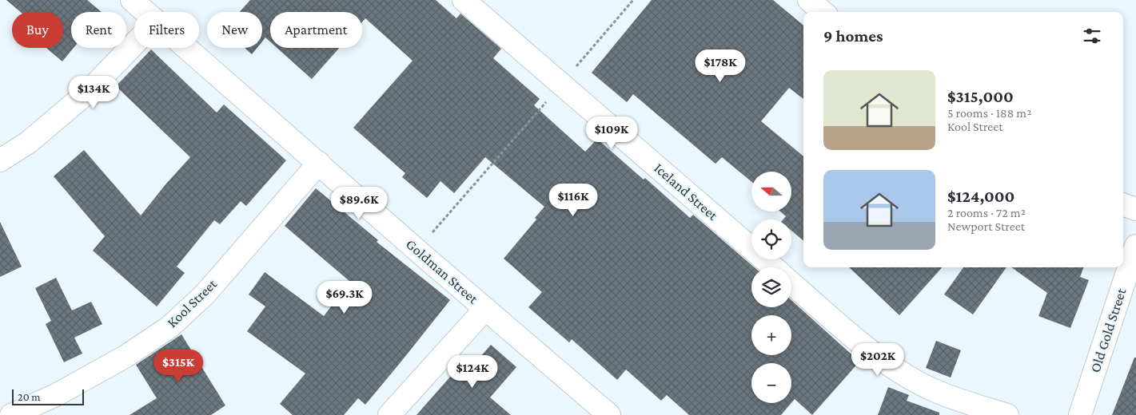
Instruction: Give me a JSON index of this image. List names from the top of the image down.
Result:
{
  "streets": {
    "street": [
      "Iceland Street",
      "Goldman Street",
      "Kool Street",
      "Old Gold Street"
    ]
  },
  "crossings": [
    ["Goldman Street", "Kool Street"]
  ],
  "scale_bar": "20 m",
  "north": "left",
  "page": {
    "chip": [
      "Buy",
      "Rent",
      "Filters",
      "New",
      "Apartment"
    ],
    "heading": "9 homes",
    "price": [
      "$178K",
      "$134K",
      "$109K",
      "$116K",
      "$89.6K",
      "$69.3K",
      "$202K",
      "$315K",
      "$124K"
    ],
    "list": [
      {
        "name": "$315,000",
        "note": "5 rooms · 188 m² · Kool Street"
      },
      {
        "name": "$124,000",
        "note": "2 rooms · 72 m² · Newport Street"
      }
    ],
    "map_buttons": ["+", "−"],
    "scale": "20 m"
  }
}
